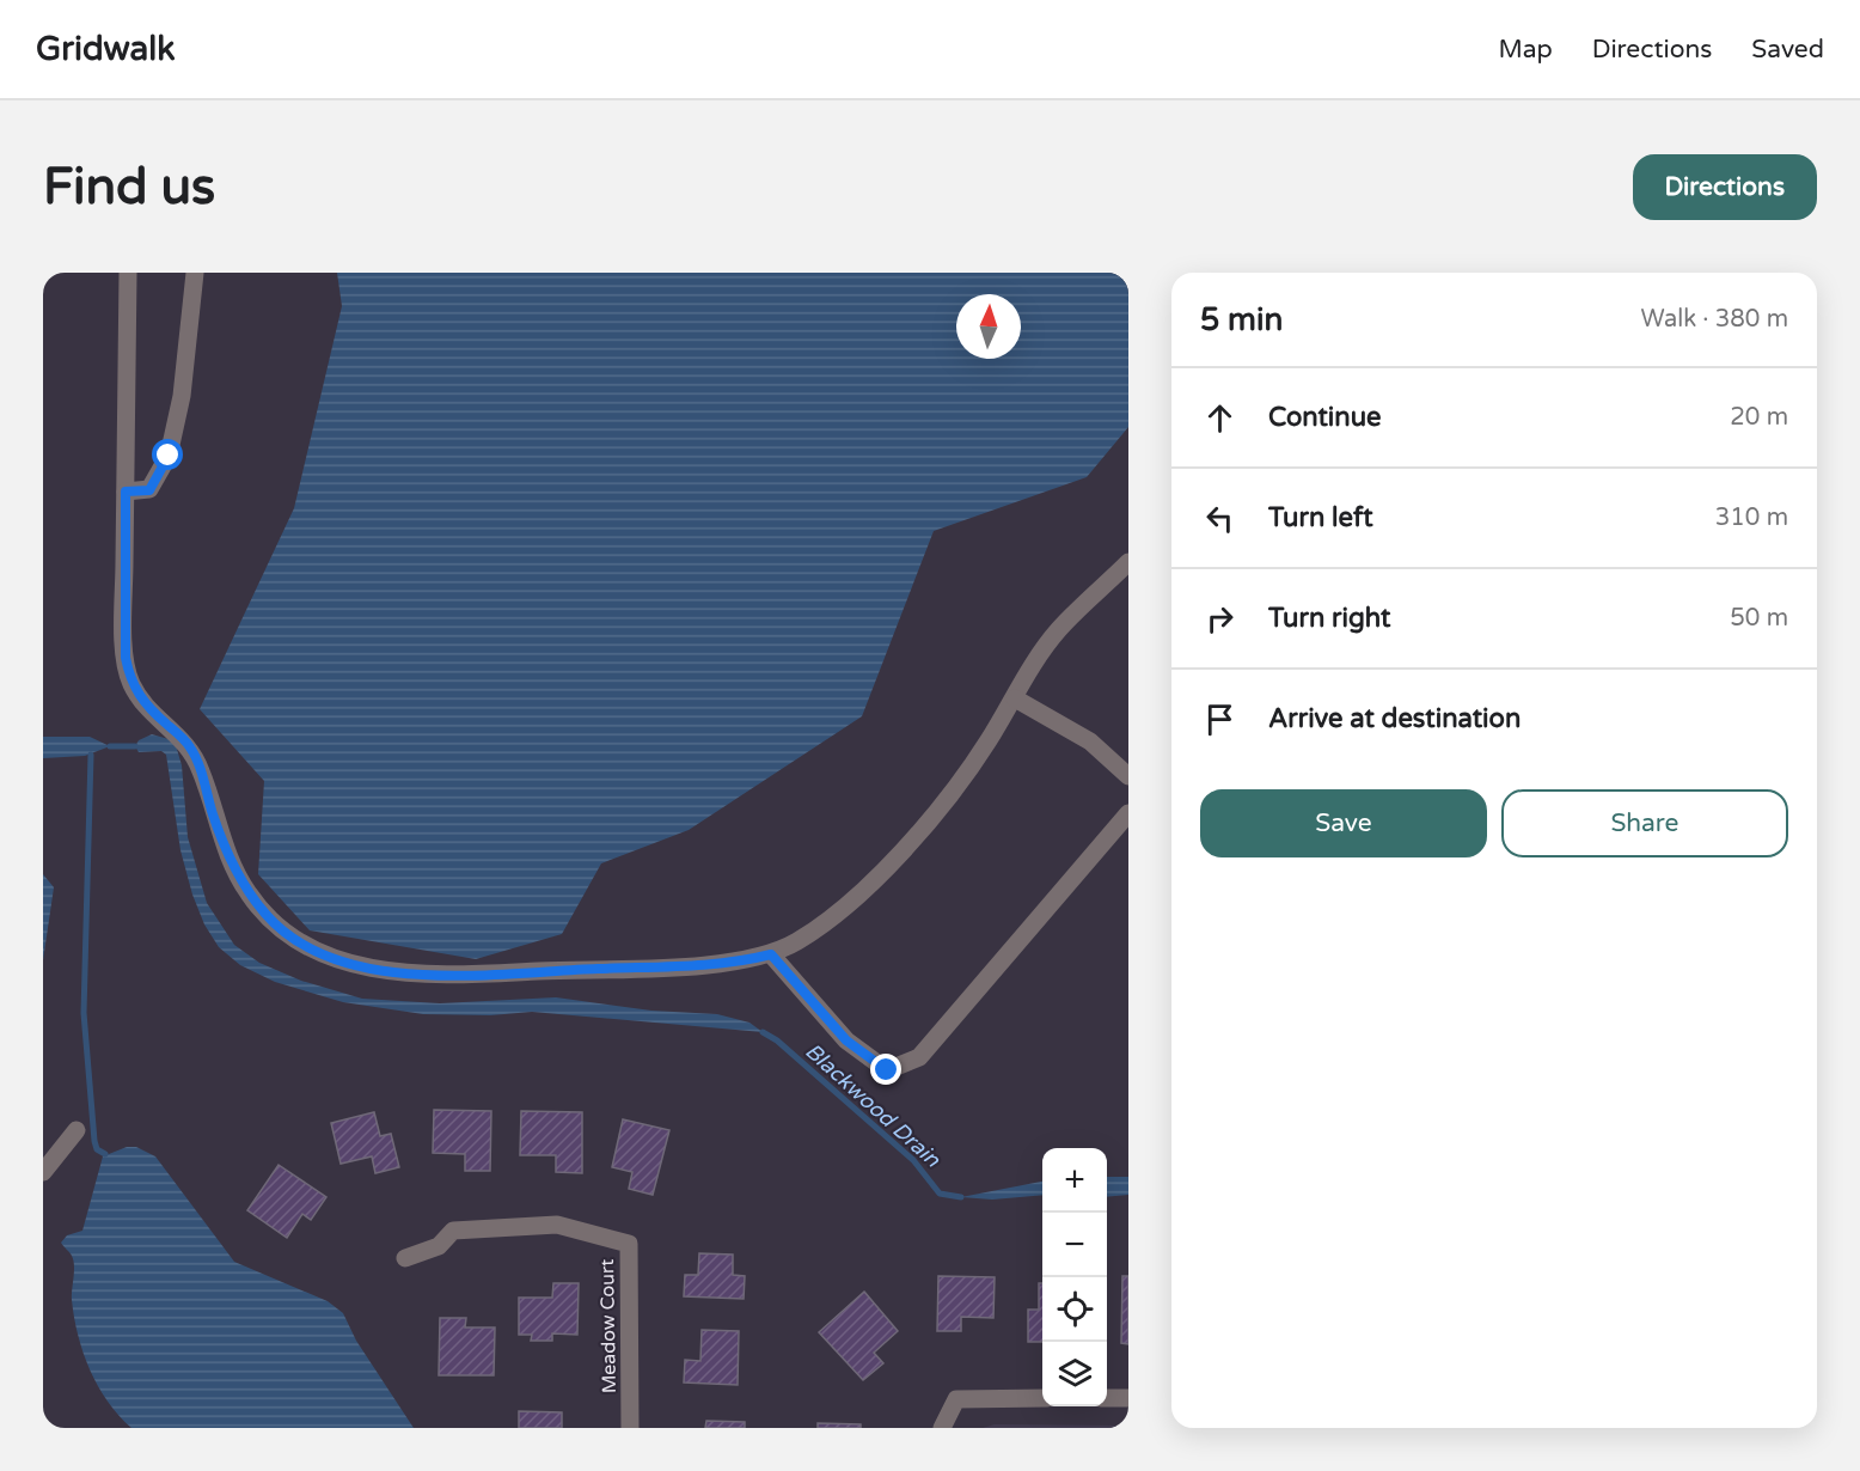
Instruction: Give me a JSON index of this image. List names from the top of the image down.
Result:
{
  "streets": {
    "street": ["Meadow Court"]
  },
  "water": ["Blackwood Drain"],
  "north": "top",
  "page": {
    "header": "Gridwalk",
    "nav": ["Map", "Directions", "Saved"],
    "buttons": [
      "Directions",
      ["Save", "Share"]
    ],
    "title": "Find us",
    "heading": ["5 min", "Walk · 380 m"],
    "list": [
      ["Continue", "20 m"],
      ["Turn left", "310 m"],
      ["Turn right", "50 m"],
      "Arrive at destination"
    ],
    "map_buttons": ["+", "−"]
  }
}
